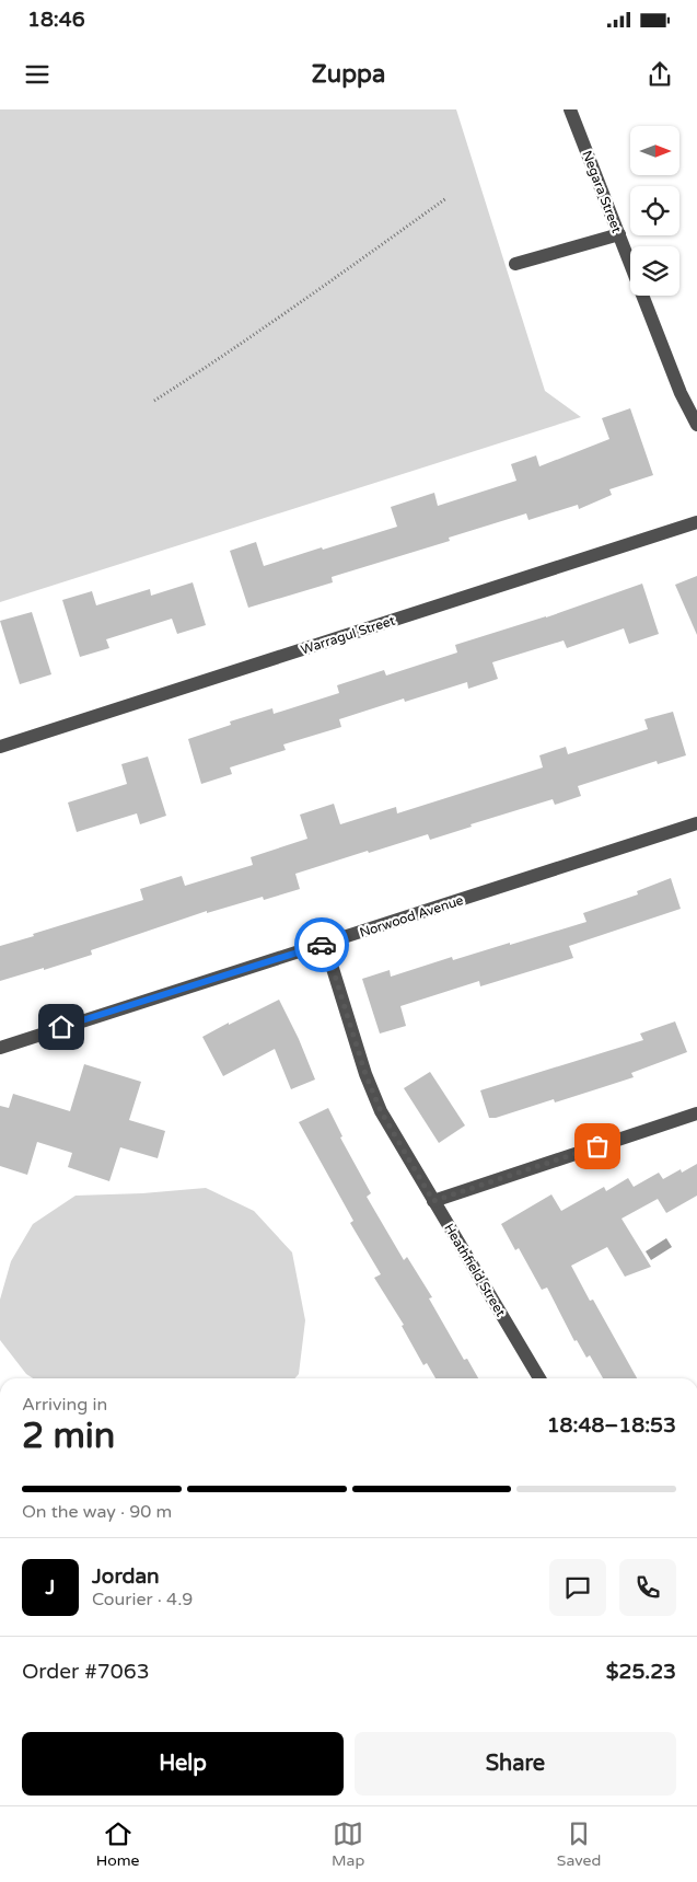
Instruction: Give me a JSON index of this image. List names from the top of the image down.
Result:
{
  "streets": {
    "street": [
      "Negara Street",
      "Warragul Street",
      "Norwood Avenue",
      "Heathfield Street"
    ]
  },
  "crossings": [
    ["Norwood Avenue", "Heathfield Street"]
  ],
  "north": "right",
  "page": {
    "status": "18:46",
    "header": "Zuppa",
    "heading": ["2 min", "Arriving in", "18:48–18:53"],
    "panel": [
      "Jordan",
      "Courier · 4.9",
      "Order #7063",
      "$25.23"
    ],
    "bar": "On the way · 90 m",
    "round": "J",
    "buttons": ["Help", "Share"],
    "tabs": ["Home", "Map", "Saved"]
  }
}
